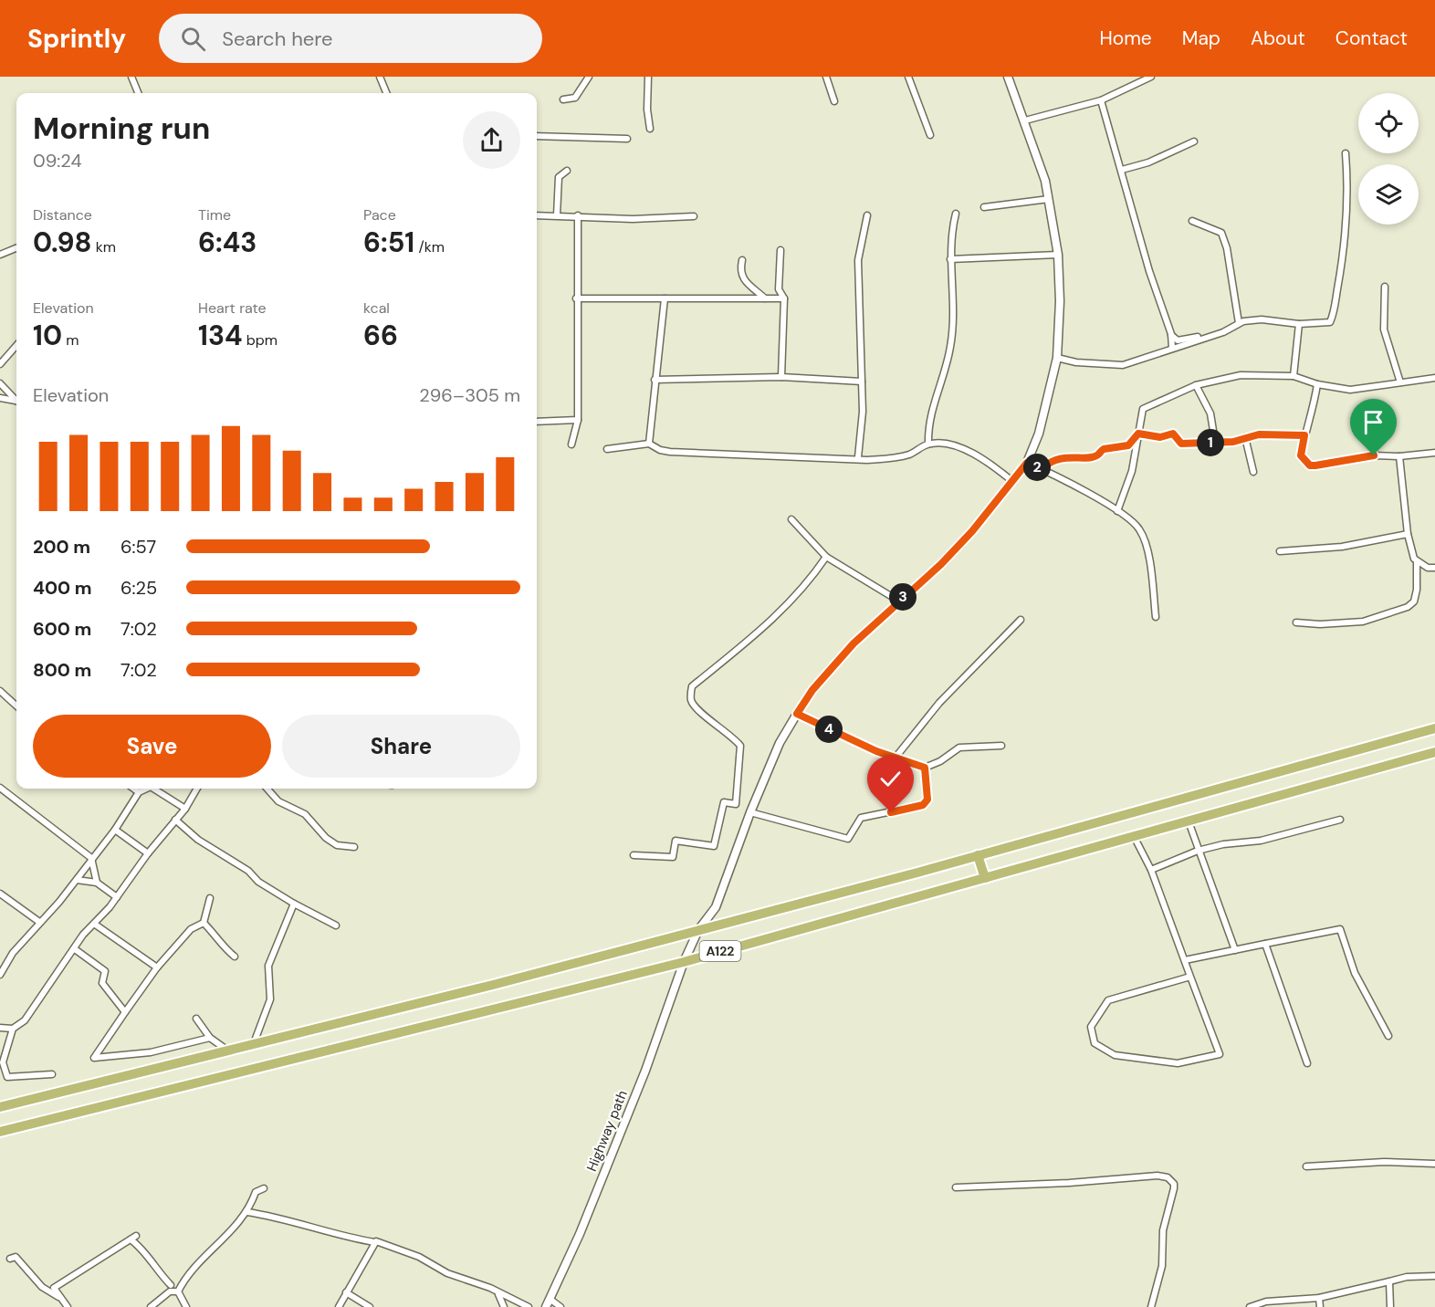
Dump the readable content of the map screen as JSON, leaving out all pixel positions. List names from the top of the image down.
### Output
{
  "streets": {
    "highway": ["A122"],
    "street": ["Highway path"]
  },
  "crossings": [
    ["A122", "Highway path"]
  ],
  "page": {
    "header": "Sprintly",
    "search": "Search here",
    "nav": [
      "Home",
      "Map",
      "About",
      "Contact"
    ],
    "heading": ["Morning run", "09:24"],
    "stats": [
      ["Distance", "0.98 km"],
      ["Time", "6:43"],
      ["Pace", "6:51 /km"],
      ["Elevation", "10 m"],
      ["Heart rate", "134 bpm"],
      ["kcal", "66"]
    ],
    "chart": ["Elevation", "296–305 m"],
    "pins": [
      "1",
      "2",
      "3",
      "4"
    ],
    "list": [
      {
        "name": "200 m",
        "note": "6:57"
      },
      {
        "name": "400 m",
        "note": "6:25"
      },
      {
        "name": "600 m",
        "note": "7:02"
      },
      {
        "name": "800 m",
        "note": "7:02"
      }
    ],
    "buttons": ["Save", "Share"]
  }
}
